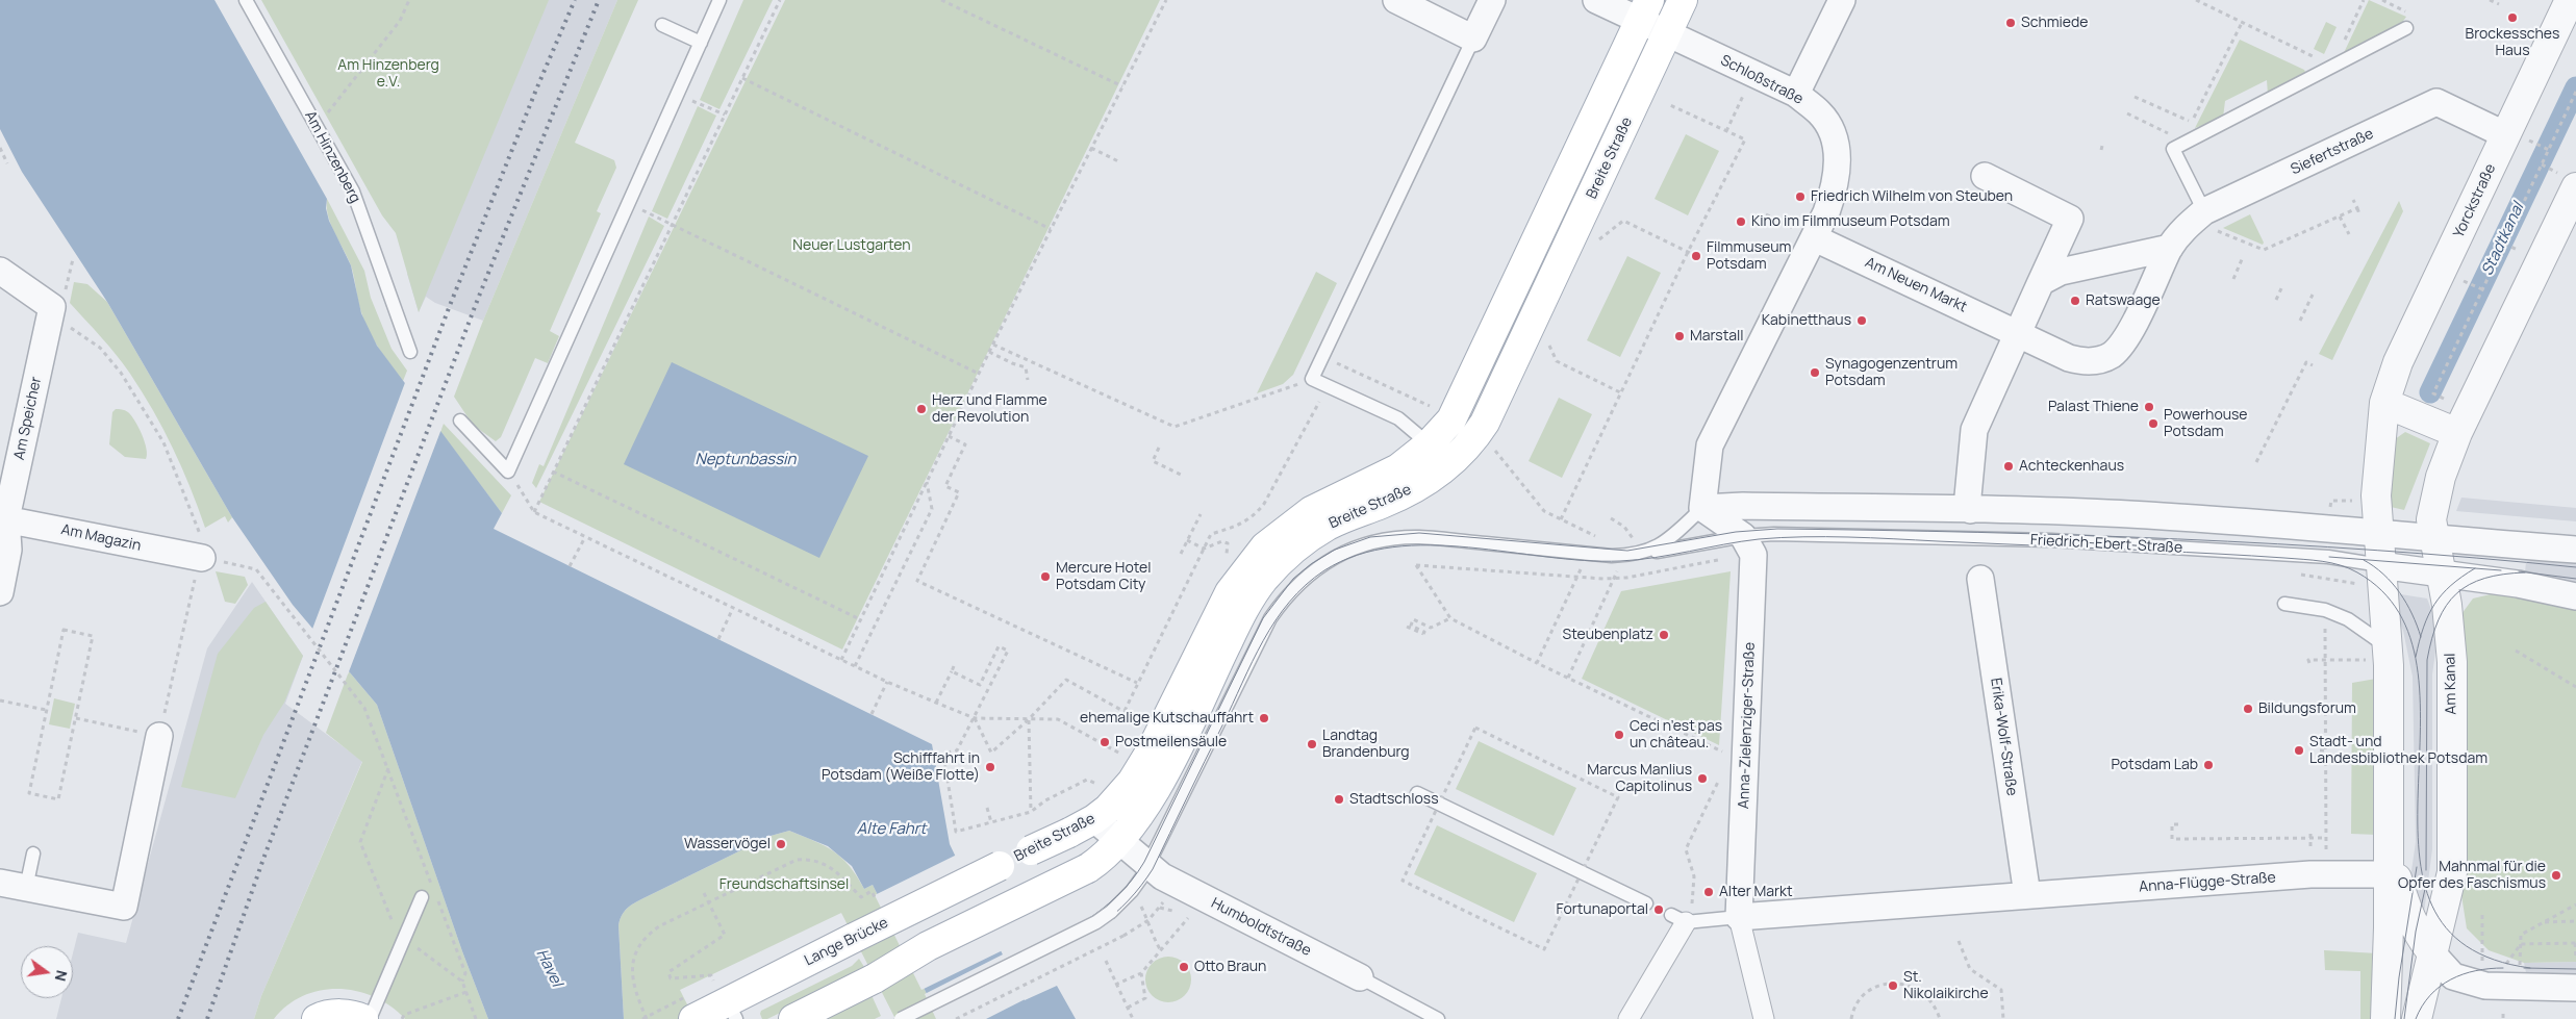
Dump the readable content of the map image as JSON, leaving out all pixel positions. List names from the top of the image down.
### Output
{
  "streets": {
    "main road": ["Breite Straße", "Lange Brücke"],
    "street": [
      "Schloßstraße",
      "Siefertstraße",
      "Yorckstraße",
      "Am Neuen Markt",
      "Am Speicher",
      "Am Magazin",
      "Friedrich-Ebert-Straße",
      "Am Kanal",
      "Anna-Zielenziger-Straße",
      "Erika-Wolf-Straße",
      "Anna-Flügge-Straße",
      "Humboldtstraße"
    ],
    "lane": ["Am Hinzenberg"]
  },
  "crossings": [
    ["Schloßstraße", "Breite Straße"],
    ["Schloßstraße", "Am Neuen Markt"],
    ["Schloßstraße", "Friedrich-Ebert-Straße"],
    ["Siefertstraße", "Yorckstraße"],
    ["Siefertstraße", "Am Neuen Markt"],
    ["Breite Straße", "Humboldtstraße"],
    ["Breite Straße", "Lange Brücke"],
    ["Yorckstraße", "Friedrich-Ebert-Straße"],
    ["Am Speicher", "Am Magazin"],
    ["Friedrich-Ebert-Straße", "Am Kanal"],
    ["Friedrich-Ebert-Straße", "Anna-Zielenziger-Straße"],
    ["Erika-Wolf-Straße", "Anna-Flügge-Straße"]
  ],
  "water": [
    "Stadtkanal",
    "Neptunbassin",
    "Alte Fahrt",
    "Havel"
  ],
  "parks": ["Am Hinzenberg e.V.", "Neuer Lustgarten", "Freundschaftsinsel"],
  "places": [
    "Brockessches Haus",
    "Schmiede",
    "Friedrich Wilhelm von Steuben",
    "Kino im Filmmuseum Potsdam",
    "Filmmuseum Potsdam",
    "Ratswaage",
    "Kabinetthaus",
    "Marstall",
    "Synagogenzentrum Potsdam",
    "Palast Thiene",
    "Herz und Flamme der Revolution",
    "Powerhouse Potsdam",
    "Achteckenhaus",
    "Mercure Hotel Potsdam City",
    "Steubenplatz",
    "Bildungsforum",
    "ehemalige Kutschauffahrt",
    "Ceci n’est pas un château.",
    "Postmeilensäule",
    "Landtag Brandenburg",
    "Stadt- und Landesbibliothek Potsdam",
    "Potsdam Lab",
    "Schifffahrt in Potsdam (Weiße Flotte)",
    "Marcus Manlius Capitolinus",
    "Stadtschloss",
    "Wasservögel",
    "Mahnmal für die Opfer des Faschismus",
    "Alter Markt",
    "Fortunaportal",
    "Otto Braun",
    "St. Nikolaikirche"
  ],
  "north": "right"
}
